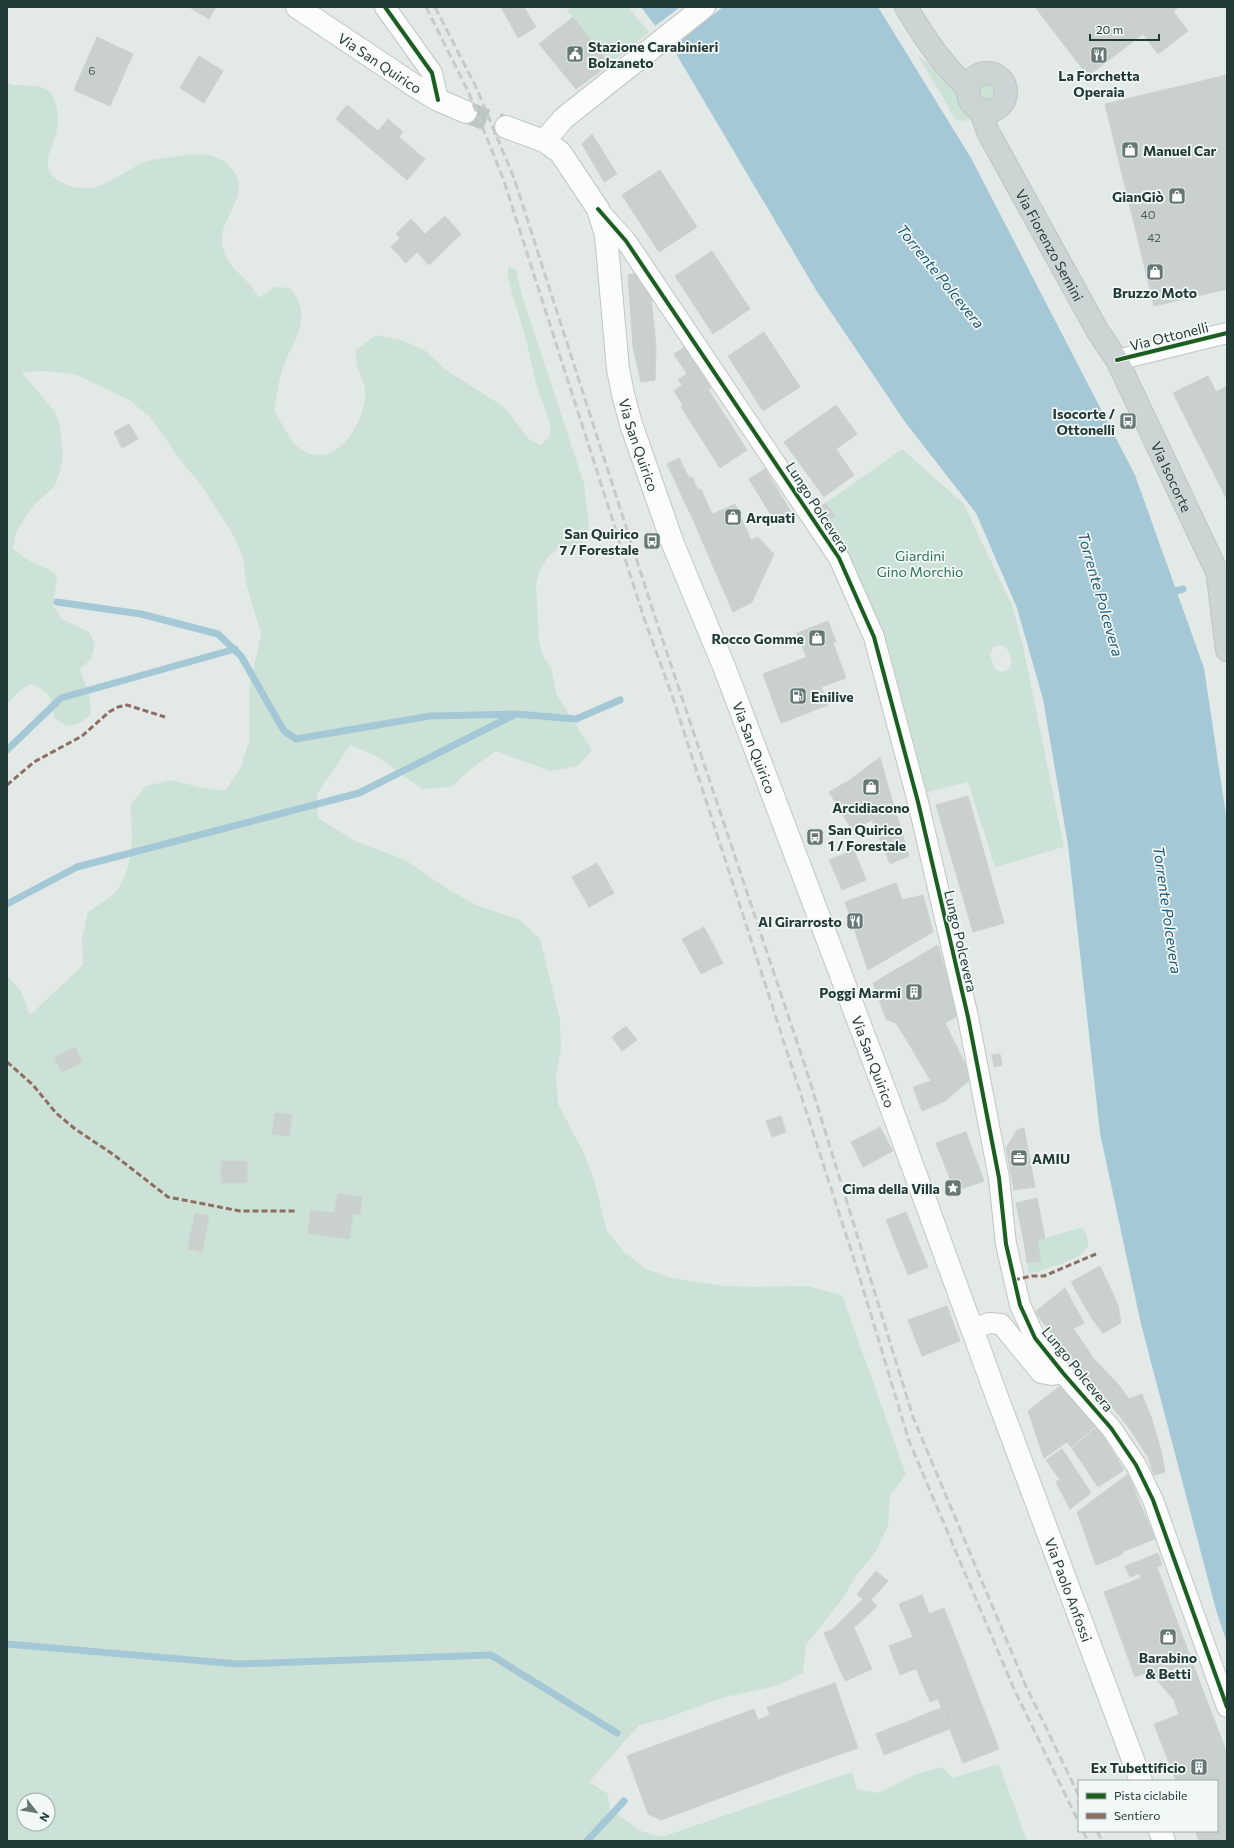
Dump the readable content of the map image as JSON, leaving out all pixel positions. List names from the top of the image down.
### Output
{
  "streets": {
    "main road": [
      "Via San Quirico",
      "Via Fiorenzo Semini",
      "Via Isocorte",
      "Via Paolo Anfossi"
    ],
    "street": ["Via Ottonelli", "Lungo Polcevera"]
  },
  "crossings": [
    ["Via San Quirico", "Lungo Polcevera"],
    ["Via San Quirico", "Via Paolo Anfossi"],
    ["Via Fiorenzo Semini", "Via Ottonelli"],
    ["Via Fiorenzo Semini", "Via Isocorte"],
    ["Via Ottonelli", "Via Isocorte"]
  ],
  "water": ["Torrente Polcevera"],
  "parks": ["Giardini Gino Morchio"],
  "places": {
    "public building": ["Stazione Carabinieri Bolzaneto"],
    "restaurant": ["La Forchetta Operaia", "Al Girarrosto"],
    "shop": [
      "Manuel Car",
      "GianGiò",
      "Bruzzo Moto",
      "Arquati",
      "Rocco Gomme",
      "Arcidiacono",
      "Barabino & Betti"
    ],
    "bus stop": ["Isocorte / Ottonelli", "San Quirico 7 / Forestale", "San Quirico 1 / Forestale"],
    "fuel station": ["Enilive"],
    "building": ["Poggi Marmi", "Ex Tubettificio"],
    "office": ["AMIU"],
    "place": ["Cima della Villa"]
  },
  "house_numbers": ["6", "40", "42"],
  "legend": ["Pista ciclabile", "Sentiero"],
  "scale_bar": "20 m",
  "north": "bottom right"
}
